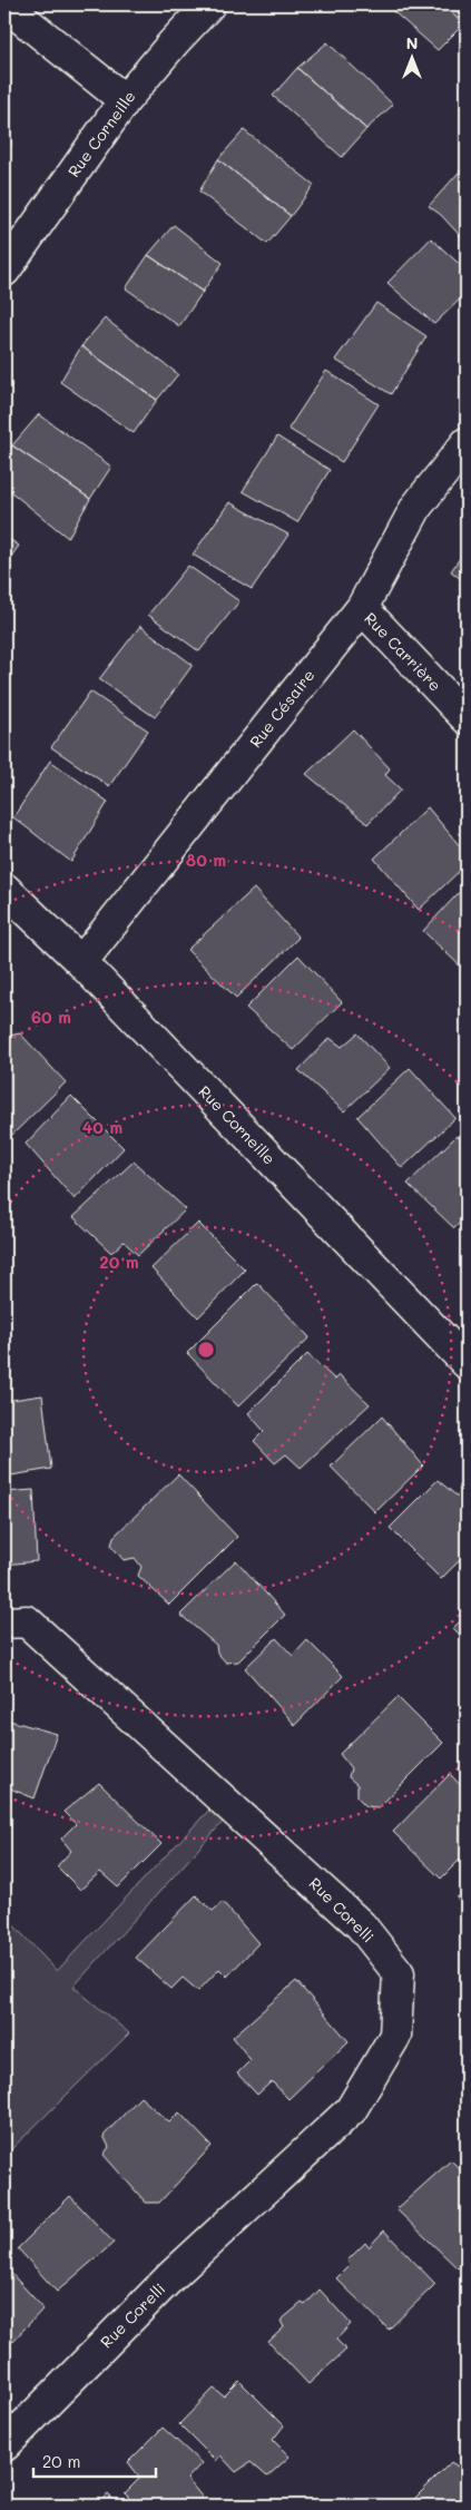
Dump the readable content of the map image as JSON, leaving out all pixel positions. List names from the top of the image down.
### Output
{
  "streets": {
    "street": [
      "Rue Corneille",
      "Rue Carrière",
      "Rue Césaire",
      "Rue Corelli"
    ]
  },
  "crossings": [
    ["Rue Corneille", "Rue Césaire"],
    ["Rue Carrière", "Rue Césaire"]
  ],
  "scale_bar": "20 m",
  "north": "top",
  "rings": [
    "80 m",
    "60 m",
    "40 m",
    "20 m"
  ]
}
